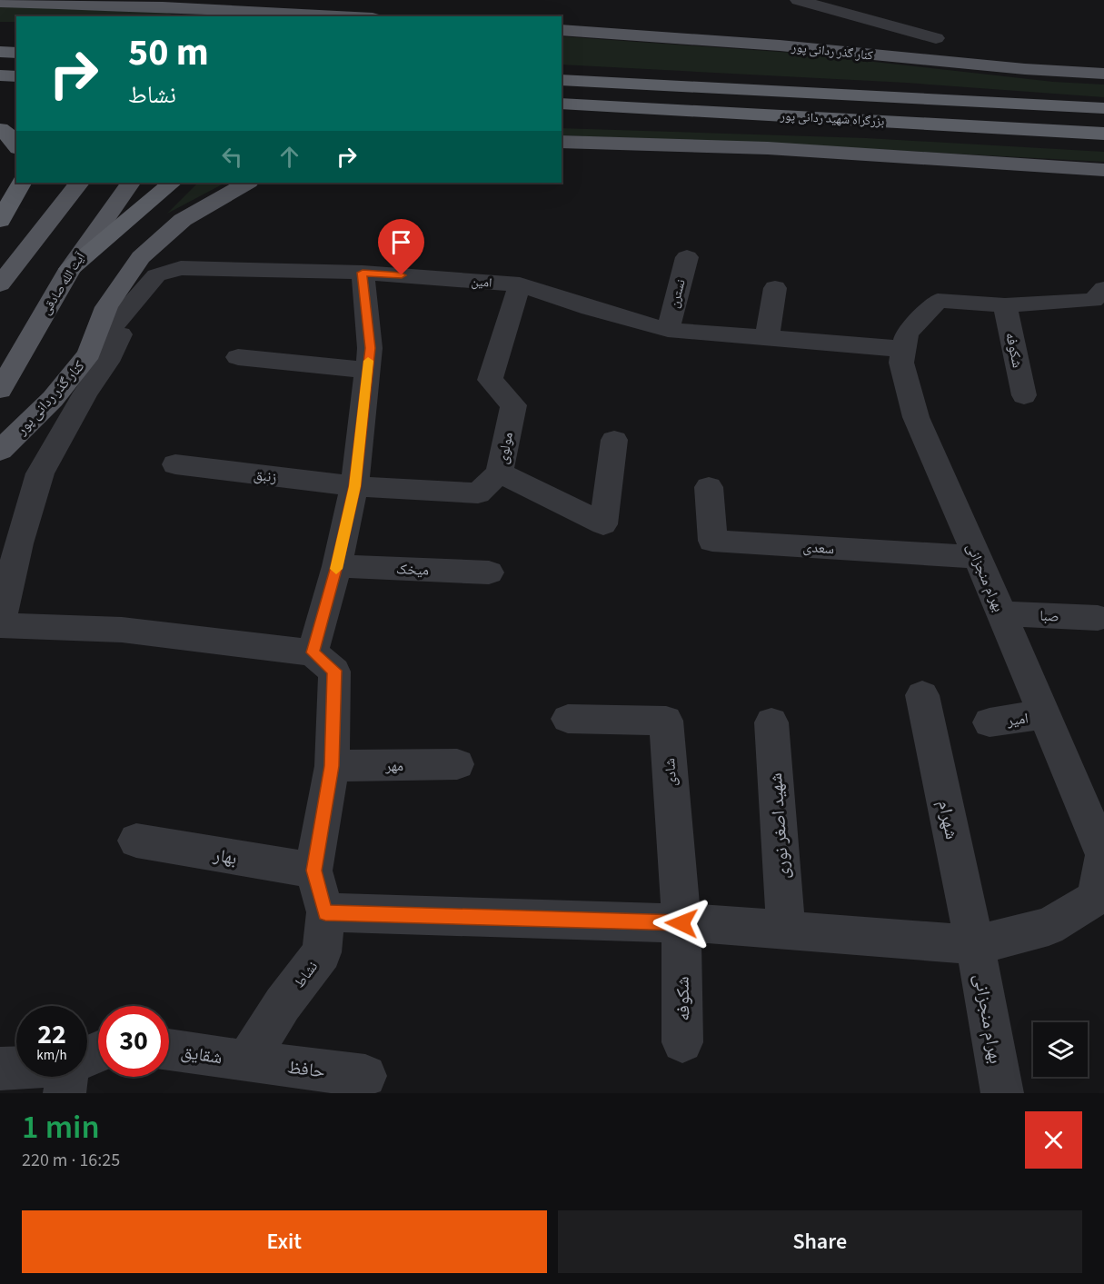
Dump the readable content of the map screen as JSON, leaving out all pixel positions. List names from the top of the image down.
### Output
{
  "streets": {
    "highway": ["بزرگراه شهید ردانی پور"],
    "main road": ["کنار گذر ردانی پور", "آیت الله صادقی"],
    "street": [
      "امین",
      "نسترن",
      "شکوفه",
      "مولوی",
      "زنبق",
      "سعدی",
      "میخک",
      "بهرام منجزانی",
      "صبا",
      "امیر",
      "مهر",
      "شادی",
      "شهرام",
      "شهید اصغر نوری",
      "بهار",
      "نشاط",
      "شقایق",
      "حافظ"
    ]
  },
  "crossings": [
    ["امین", "نسترن"],
    ["امین", "مولوی"],
    ["امین", "بهرام منجزانی"],
    ["شکوفه", "بهرام منجزانی"],
    ["شکوفه", "شادی"],
    ["مولوی", "زنبق"],
    ["سعدی", "بهرام منجزانی"],
    ["بهرام منجزانی", "صبا"],
    ["بهرام منجزانی", "امیر"],
    ["بهرام منجزانی", "شادی"],
    ["بهرام منجزانی", "شهرام"],
    ["بهرام منجزانی", "شهید اصغر نوری"],
    ["بهرام منجزانی", "نشاط"],
    ["مهر", "نشاط"],
    ["بهار", "نشاط"],
    ["نشاط", "شقایق"],
    ["نشاط", "حافظ"],
    ["شقایق", "حافظ"]
  ],
  "page": {
    "turn": ["50 m", "نشاط"],
    "speed": "22 km/h",
    "limit": "30",
    "heading": ["1 min", "220 m · 16:25"],
    "buttons": ["Exit", "Share"]
  }
}
